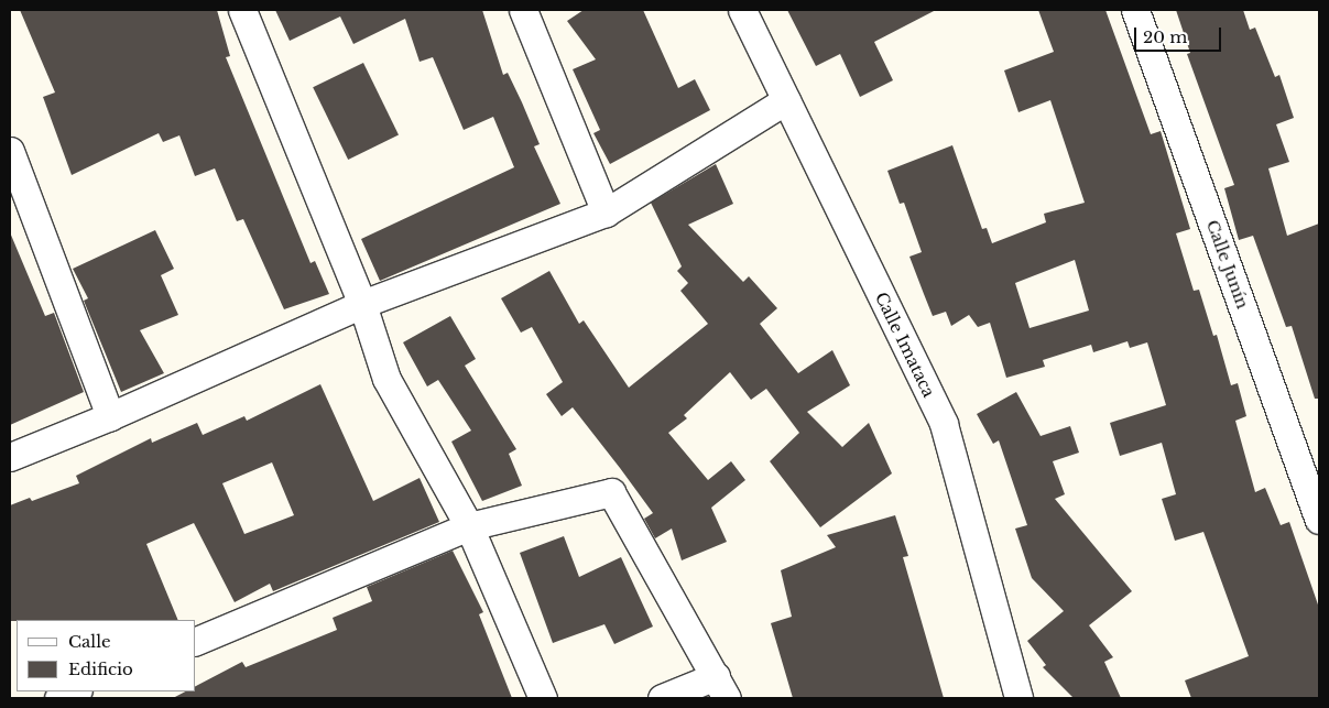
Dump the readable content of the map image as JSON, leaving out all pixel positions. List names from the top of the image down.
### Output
{
  "streets": {
    "street": ["Calle Junín", "Calle Imataca"]
  },
  "legend": ["Calle", "Edificio"],
  "scale_bar": "20 m"
}
